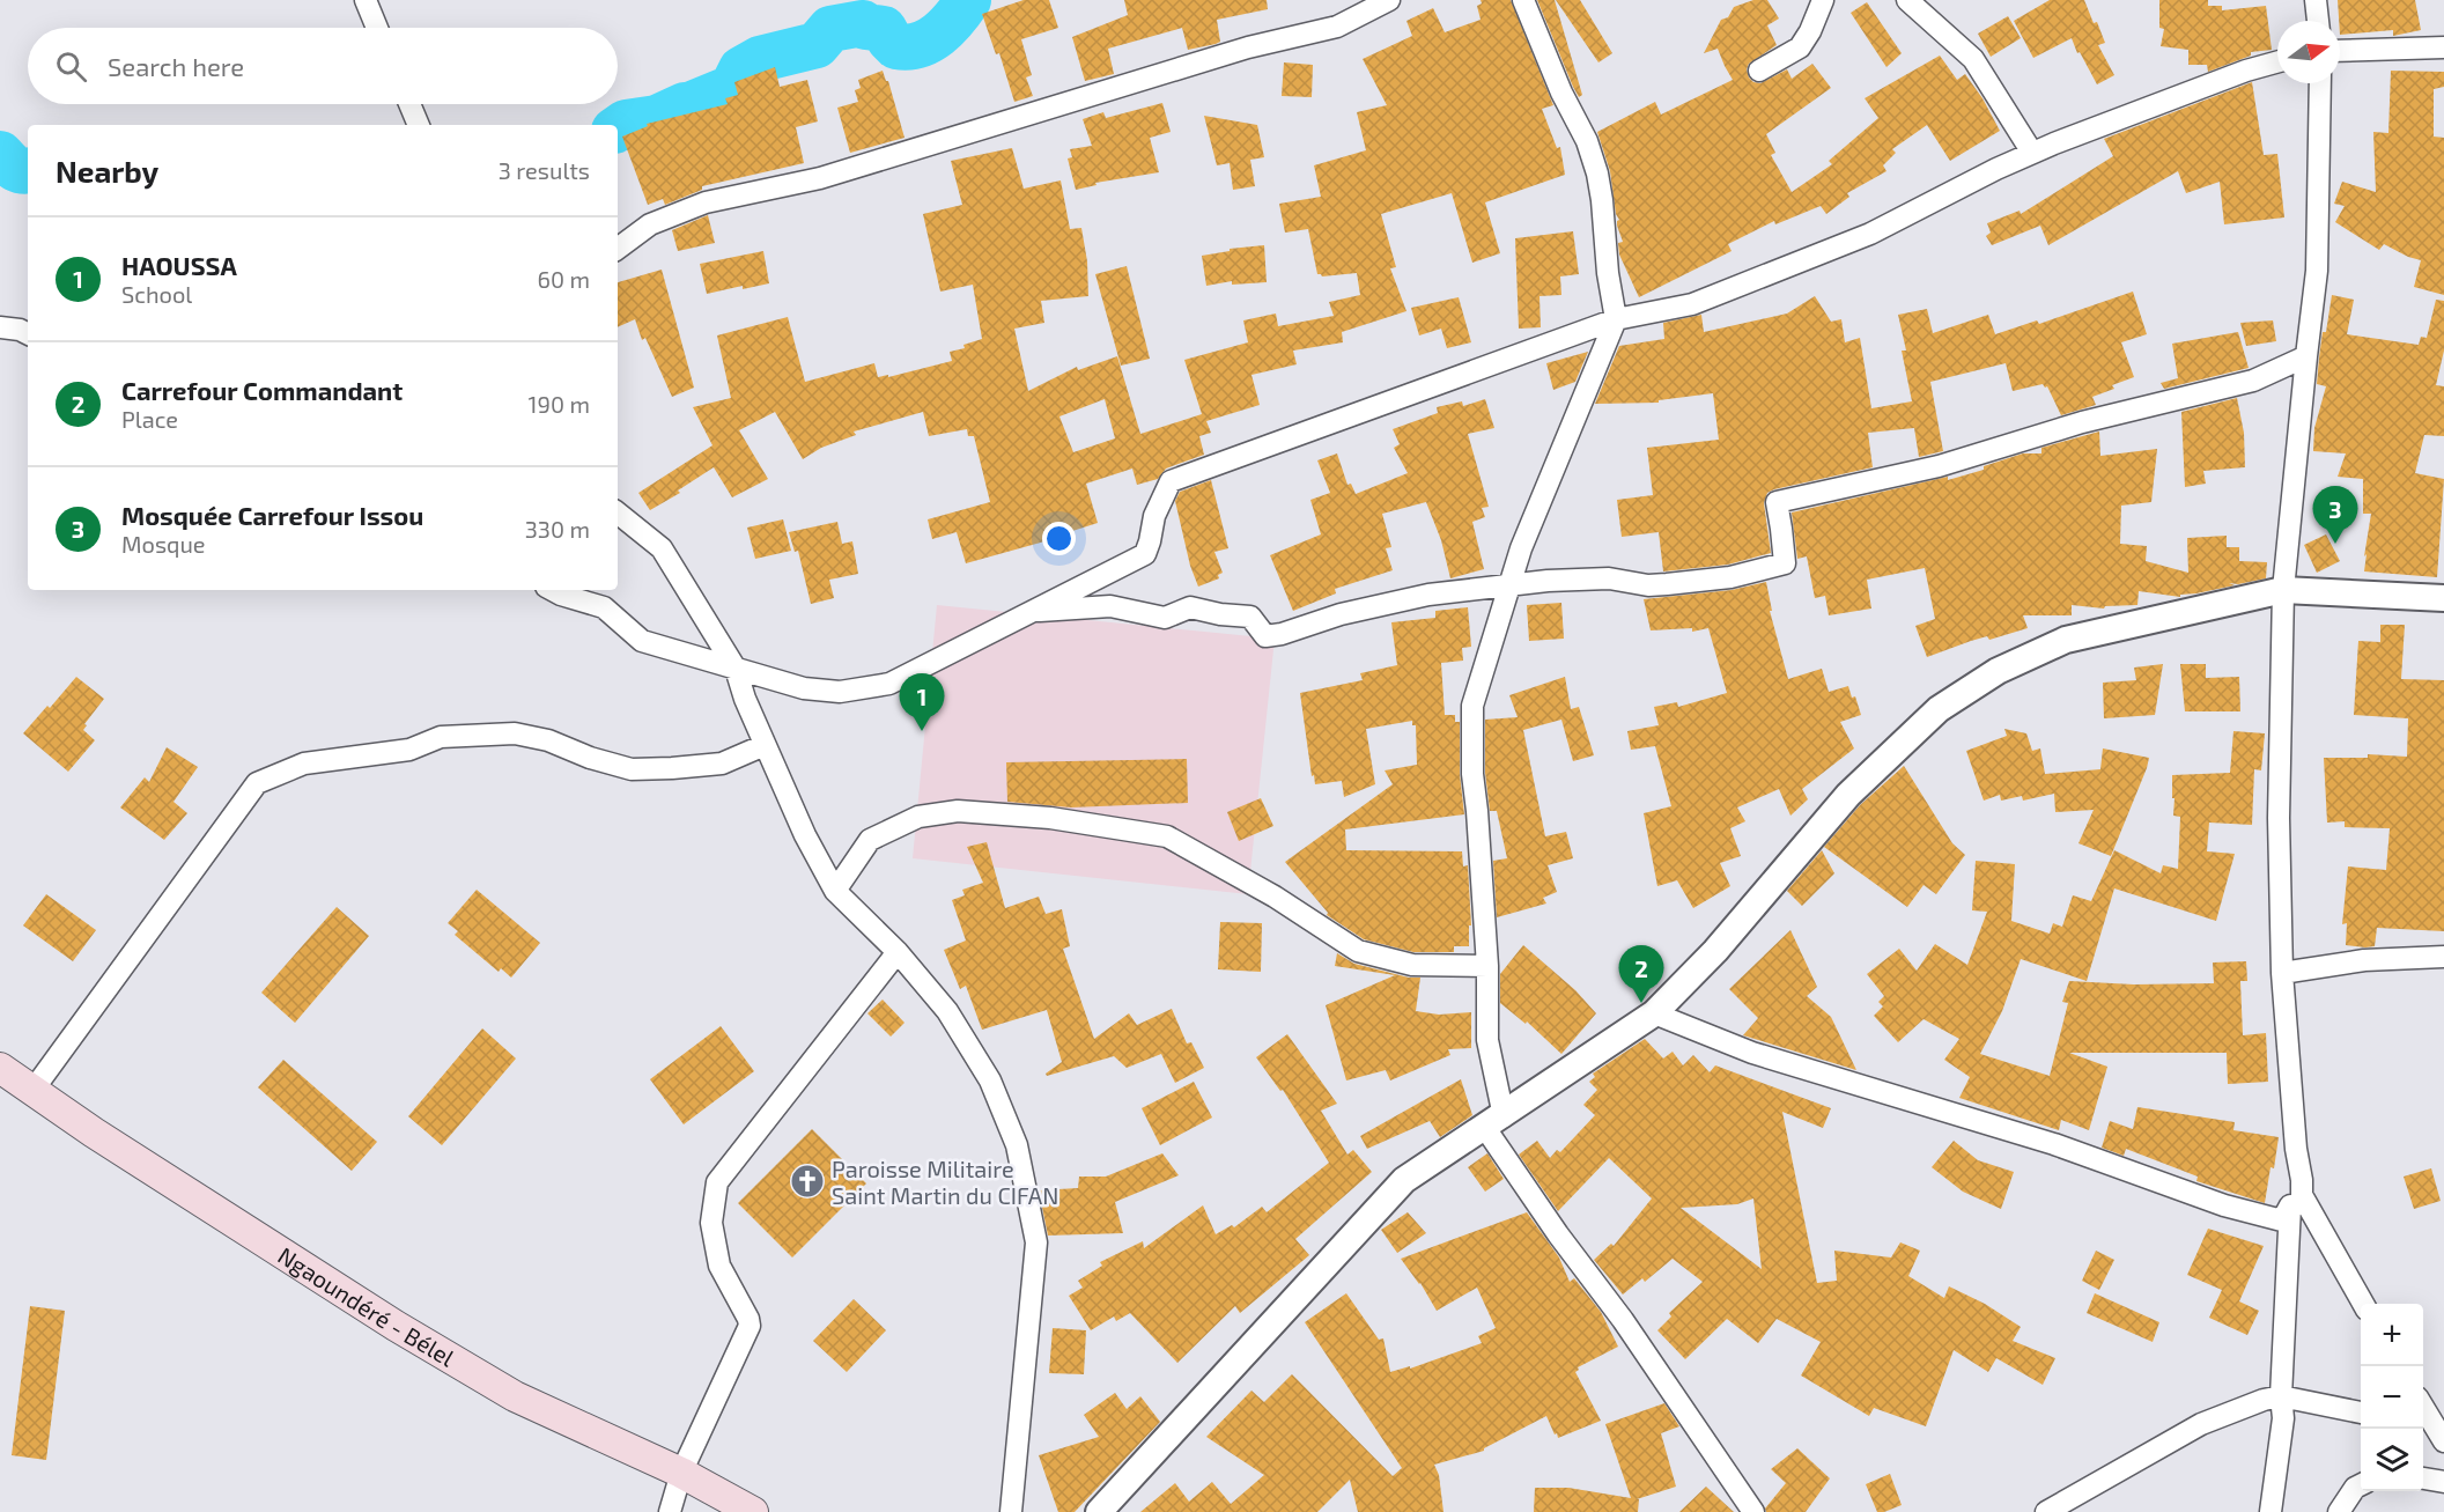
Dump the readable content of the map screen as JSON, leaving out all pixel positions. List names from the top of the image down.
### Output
{
  "streets": {
    "main road": ["Ngaoundéré - Bélel"]
  },
  "places": {
    "church": ["Paroisse Militaire Saint Martin du CIFAN"]
  },
  "north": "right",
  "page": {
    "search": "Search here",
    "heading": ["Nearby", "3 results"],
    "list": [
      {
        "mark": "1",
        "name": "HAOUSSA",
        "note": "School",
        "value": "60 m"
      },
      {
        "mark": "2",
        "name": "Carrefour Commandant",
        "note": "Place",
        "value": "190 m"
      },
      {
        "mark": "3",
        "name": "Mosquée Carrefour Issou",
        "note": "Mosque",
        "value": "330 m"
      }
    ],
    "pins": ["3", "1", "2"],
    "map_buttons": ["+", "−"]
  }
}
